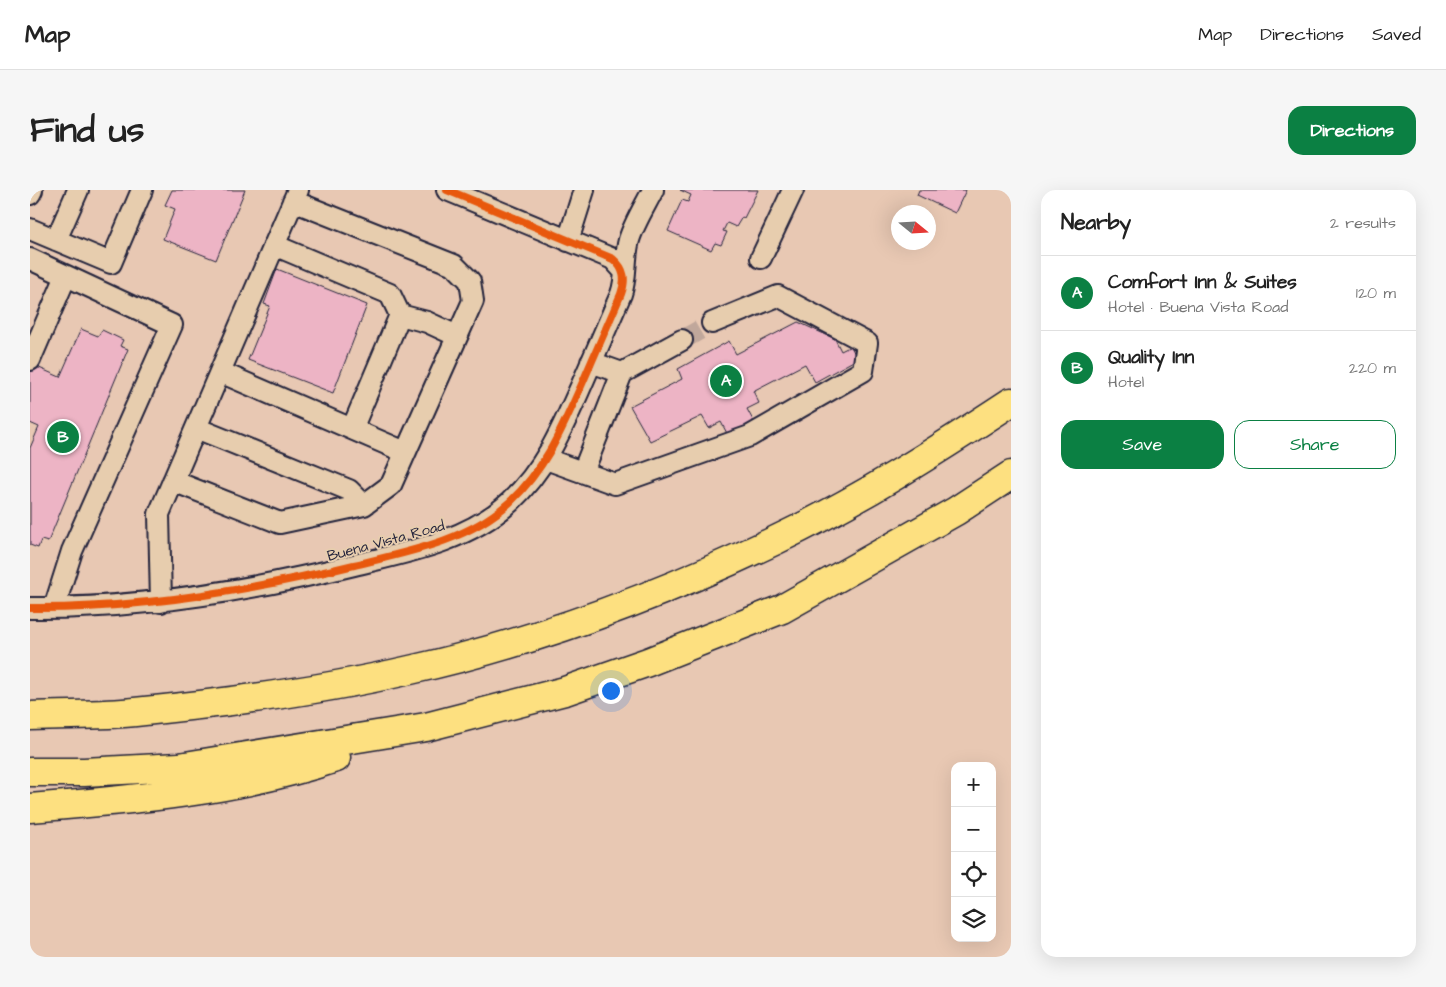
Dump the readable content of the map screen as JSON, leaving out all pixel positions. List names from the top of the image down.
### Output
{
  "streets": {
    "street": ["Buena Vista Road"]
  },
  "north": "right",
  "page": {
    "header": "Map",
    "nav": ["Map", "Directions", "Saved"],
    "title": "Find us",
    "buttons": [
      "Directions",
      ["Save", "Share"]
    ],
    "heading": ["Nearby", "2 results"],
    "list": [
      {
        "mark": "A",
        "name": "Comfort Inn & Suites",
        "note": "Hotel · Buena Vista Road",
        "value": "120 m"
      },
      {
        "mark": "B",
        "name": "Quality Inn",
        "note": "Hotel",
        "value": "220 m"
      }
    ],
    "pins": ["A", "B"],
    "map_buttons": ["+", "−"]
  }
}
